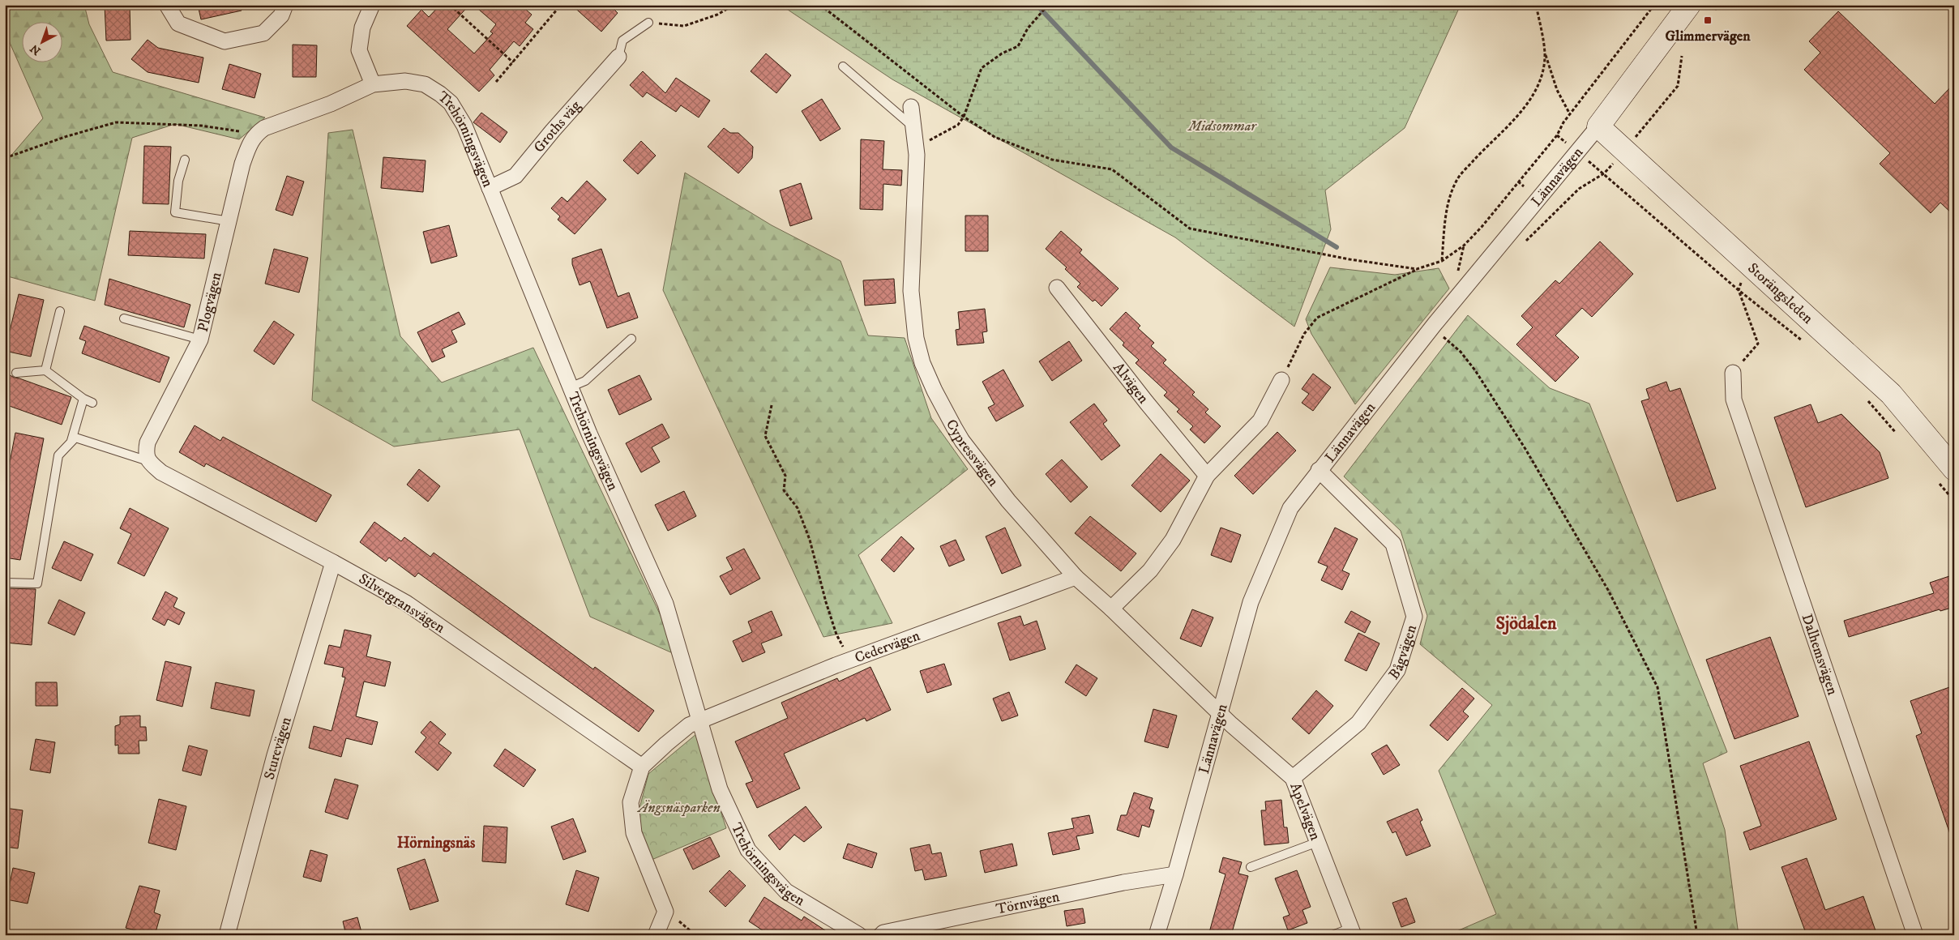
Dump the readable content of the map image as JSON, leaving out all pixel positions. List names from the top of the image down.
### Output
{
  "streets": {
    "main road": ["Lännavägen", "Storängsleden"],
    "street": [
      "Groths väg",
      "Trehörningsvägen",
      "Plogvägen",
      "Alvägen",
      "Cypressvägen",
      "Silvergransvägen",
      "Cedervägen",
      "Bågvägen",
      "Dalhemsvägen",
      "Sturevägen",
      "Apelvägen",
      "Törnvägen"
    ]
  },
  "crossings": [
    ["Groths väg", "Trehörningsvägen"],
    ["Trehörningsvägen", "Plogvägen"],
    ["Trehörningsvägen", "Cedervägen"],
    ["Lännavägen", "Storängsleden"],
    ["Lännavägen", "Cypressvägen"],
    ["Lännavägen", "Bågvägen"],
    ["Lännavägen", "Apelvägen"],
    ["Lännavägen", "Törnvägen"],
    ["Plogvägen", "Silvergransvägen"],
    ["Cypressvägen", "Cedervägen"],
    ["Cypressvägen", "Apelvägen"],
    ["Silvergransvägen", "Sturevägen"],
    ["Bågvägen", "Apelvägen"]
  ],
  "districts": ["Sjödalen", "Hörningsnäs"],
  "parks": ["Midsommar", "Ängsnäsparken"],
  "places": {
    "transit": ["Glimmervägen"]
  },
  "north": "bottom left"
}
